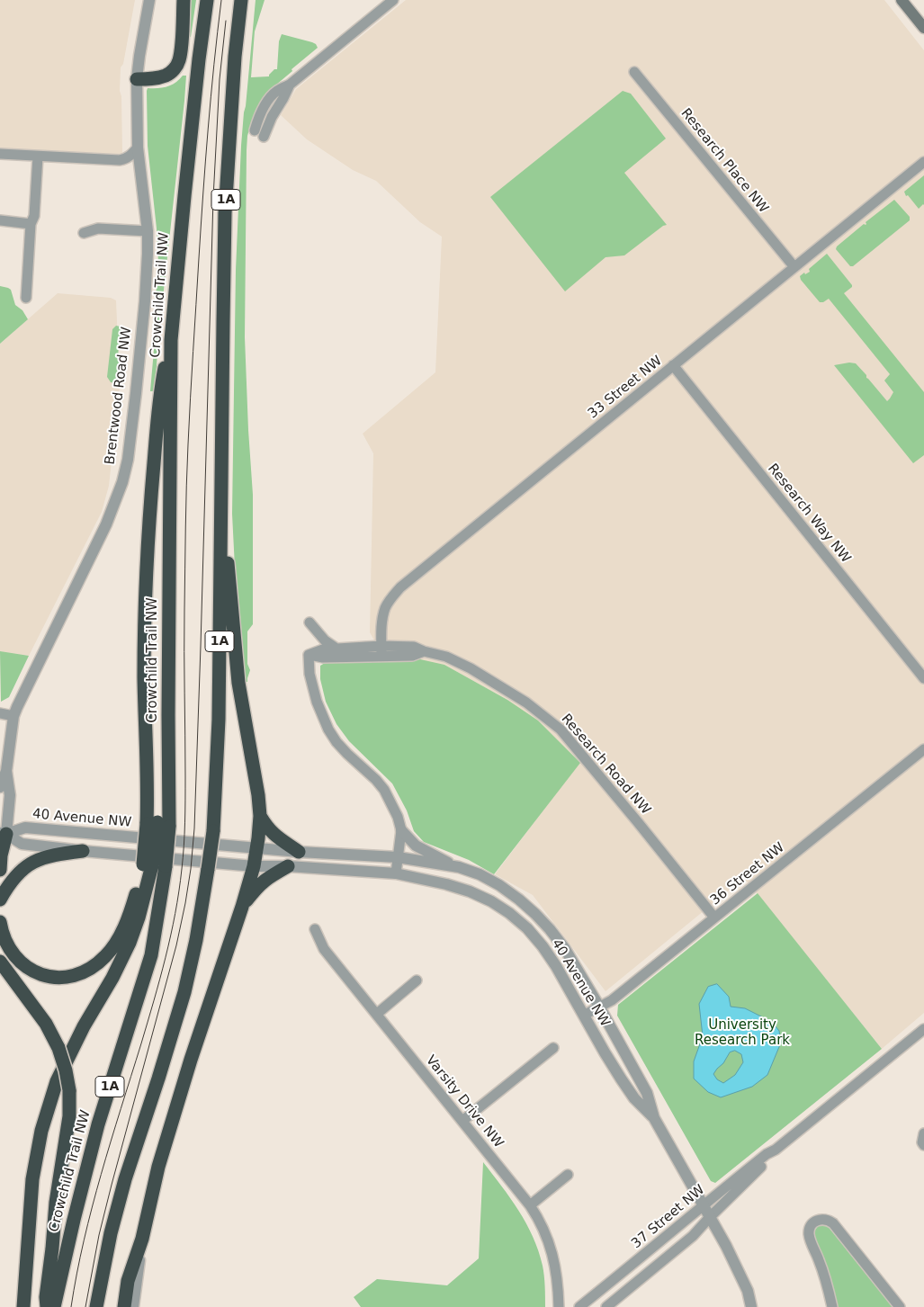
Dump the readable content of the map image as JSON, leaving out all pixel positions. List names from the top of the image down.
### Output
{
  "streets": {
    "highway": ["1A", "Crowchild Trail NW"],
    "street": [
      "Research Place NW",
      "33 Street NW",
      "Brentwood Road NW",
      "Research Way NW",
      "Research Road NW",
      "40 Avenue NW",
      "36 Street NW",
      "Varsity Drive NW",
      "37 Street NW"
    ]
  },
  "crossings": [
    ["Research Place NW", "33 Street NW"],
    ["33 Street NW", "Research Way NW"],
    ["33 Street NW", "Research Road NW"],
    ["Brentwood Road NW", "40 Avenue NW"],
    ["Research Road NW", "36 Street NW"],
    ["40 Avenue NW", "36 Street NW"],
    ["40 Avenue NW", "37 Street NW"]
  ],
  "parks": ["University Research Park"]
}
